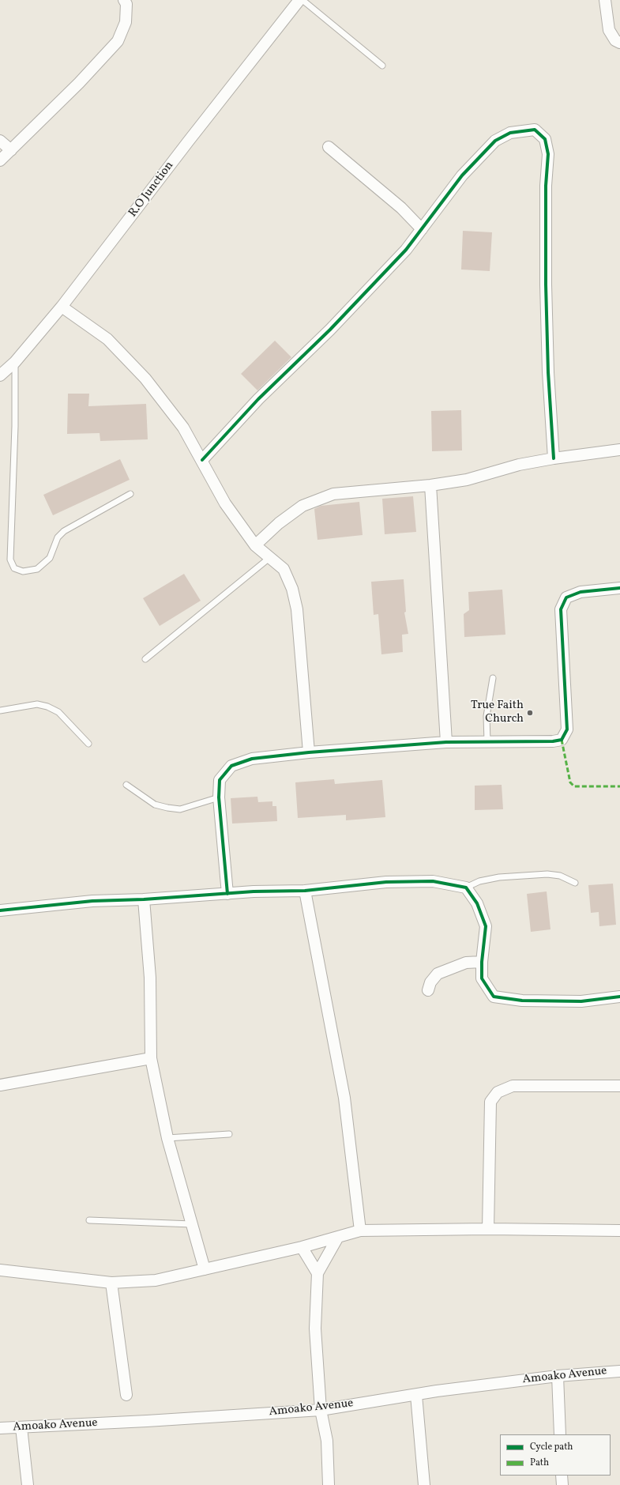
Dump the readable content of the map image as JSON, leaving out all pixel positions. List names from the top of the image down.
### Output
{
  "streets": {
    "street": ["R.O Junction", "Amoako Avenue"]
  },
  "places": ["True Faith Church"],
  "legend": ["Cycle path", "Path"]
}
